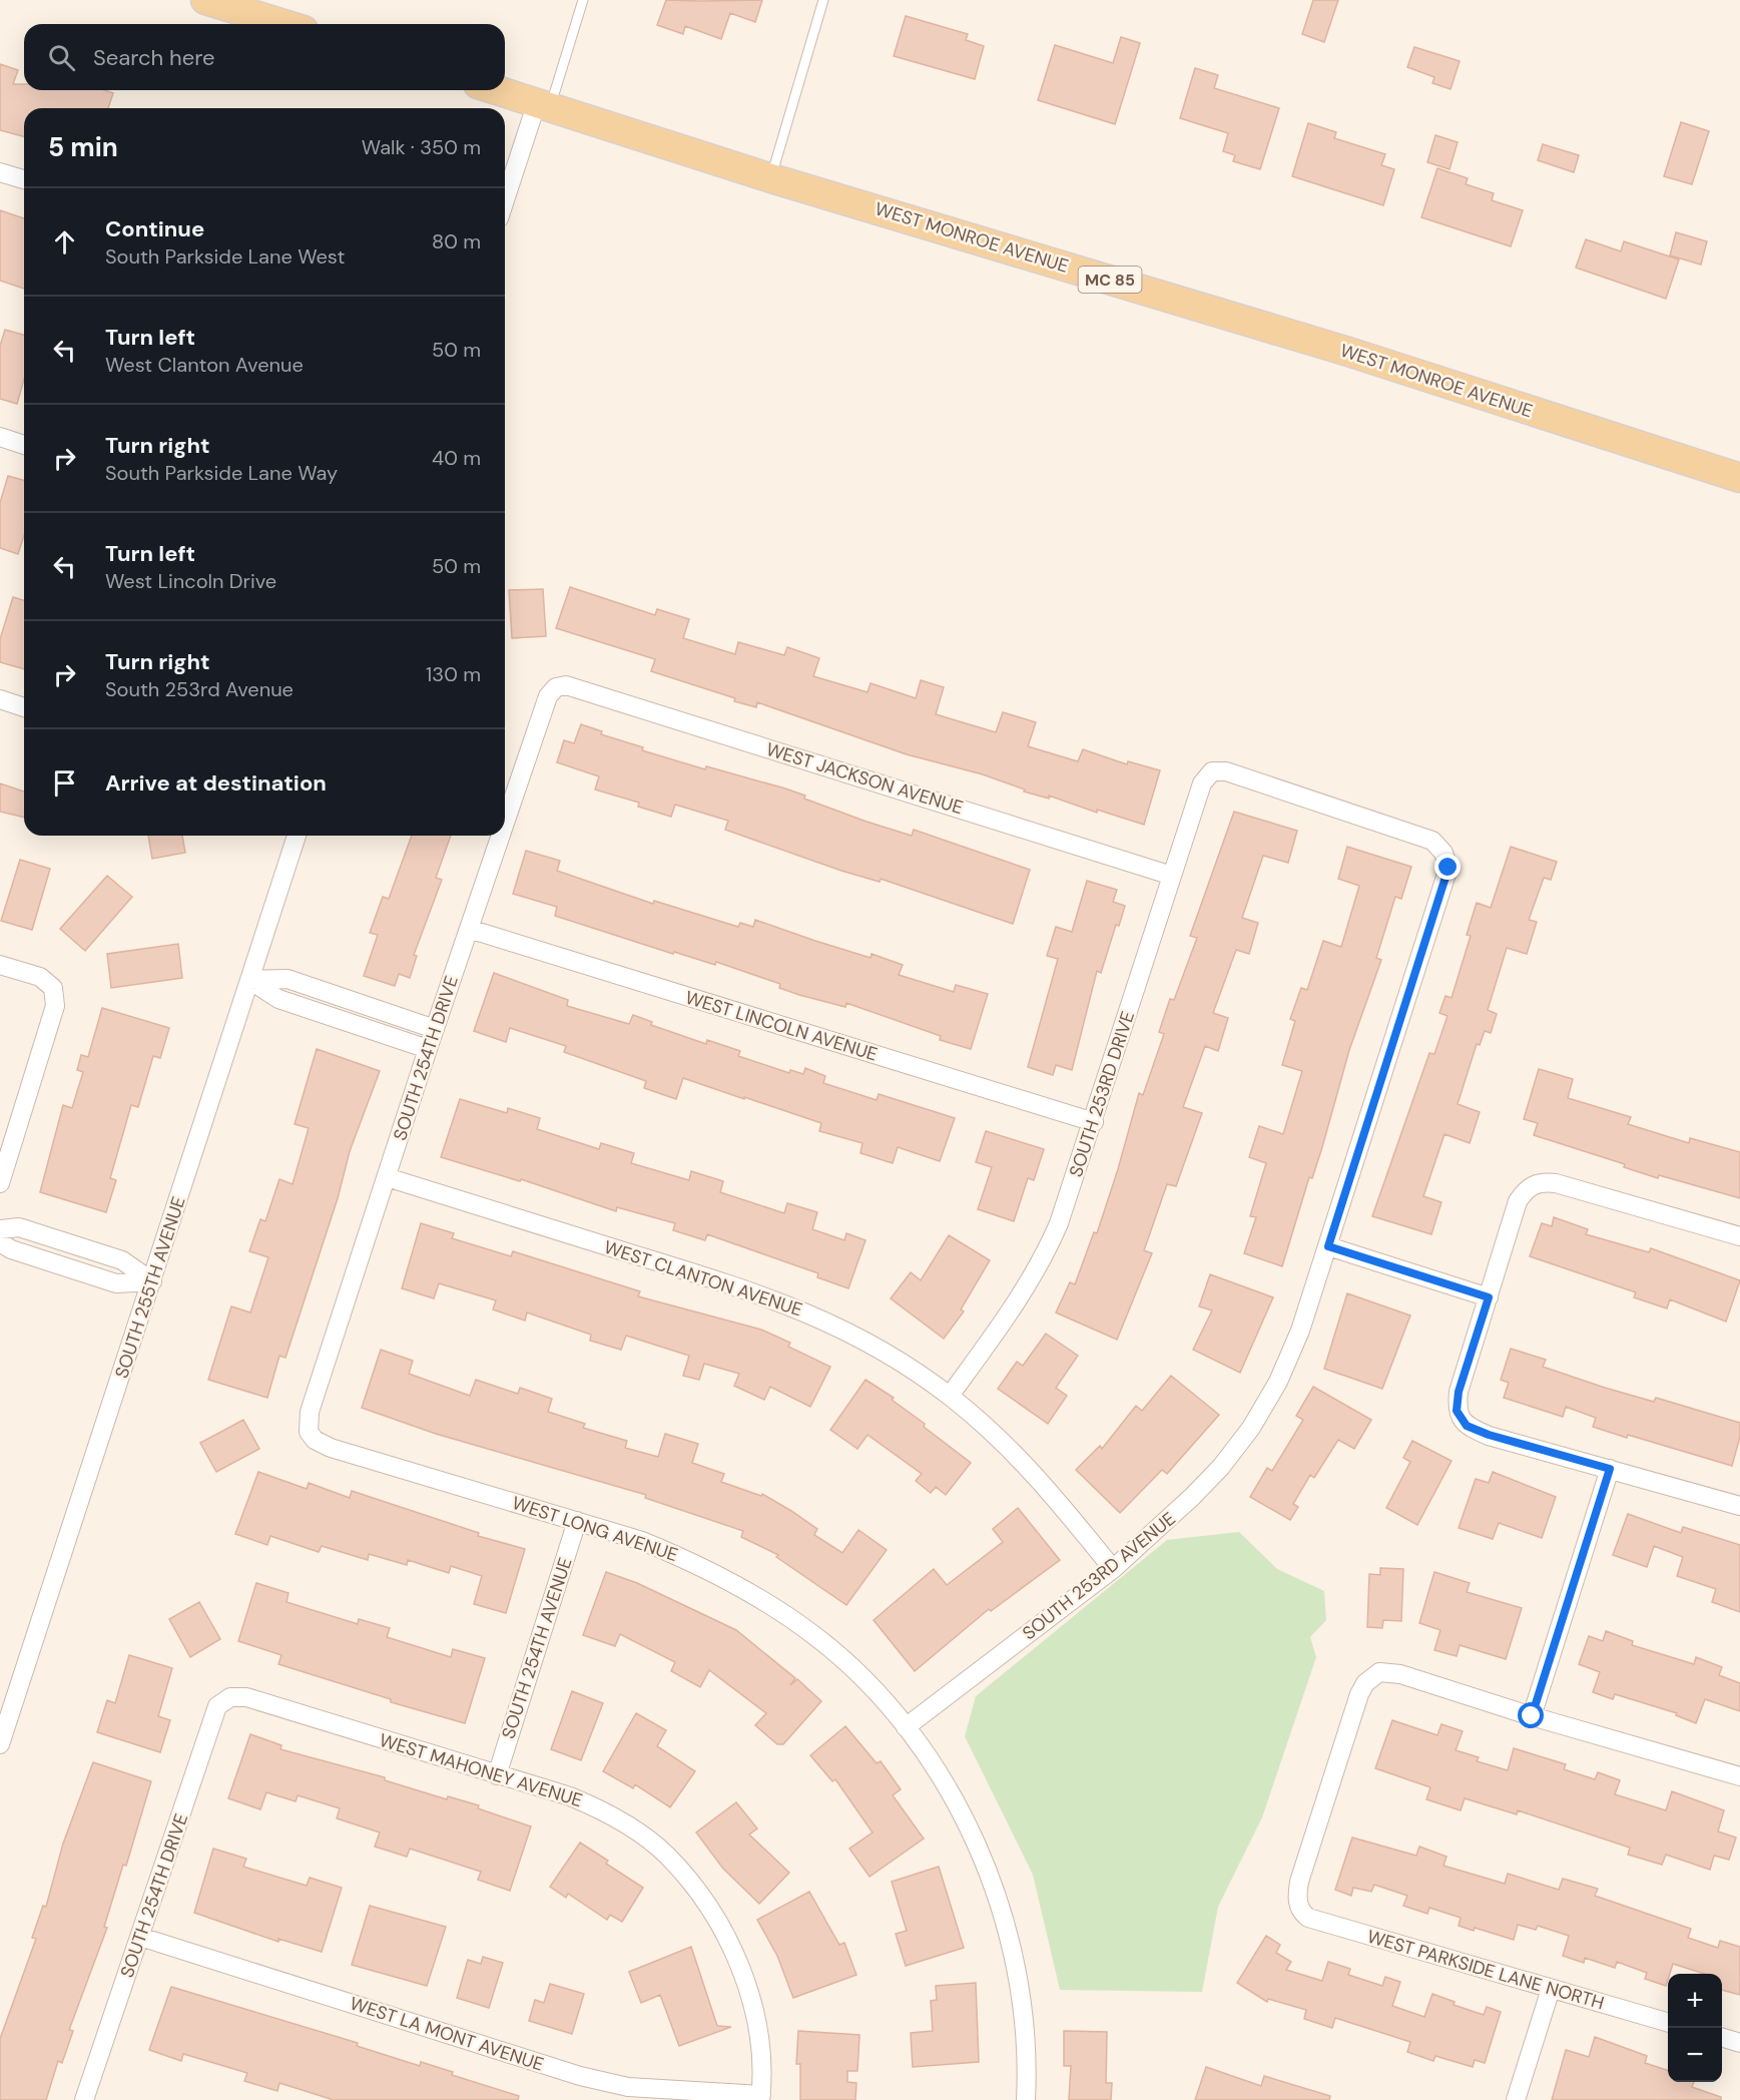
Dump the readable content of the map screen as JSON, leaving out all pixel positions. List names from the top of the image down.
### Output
{
  "streets": {
    "main road": ["WEST MONROE AVENUE", "MC 85"],
    "street": [
      "WEST JACKSON AVENUE",
      "WEST LINCOLN AVENUE",
      "SOUTH 254TH DRIVE",
      "SOUTH 253RD DRIVE",
      "WEST CLANTON AVENUE",
      "SOUTH 255TH AVENUE",
      "WEST LONG AVENUE",
      "SOUTH 253RD AVENUE",
      "SOUTH 254TH AVENUE",
      "WEST MAHONEY AVENUE",
      "WEST PARKSIDE LANE NORTH",
      "WEST LA MONT AVENUE"
    ]
  },
  "crossings": [
    ["WEST JACKSON AVENUE", "SOUTH 254TH DRIVE"],
    ["WEST JACKSON AVENUE", "SOUTH 253RD DRIVE"],
    ["WEST LINCOLN AVENUE", "SOUTH 254TH DRIVE"],
    ["WEST LINCOLN AVENUE", "SOUTH 253RD DRIVE"],
    ["SOUTH 254TH DRIVE", "WEST CLANTON AVENUE"],
    ["SOUTH 254TH DRIVE", "WEST LONG AVENUE"],
    ["SOUTH 254TH DRIVE", "WEST MAHONEY AVENUE"],
    ["SOUTH 254TH DRIVE", "WEST LA MONT AVENUE"],
    ["SOUTH 253RD DRIVE", "WEST CLANTON AVENUE"],
    ["SOUTH 253RD DRIVE", "SOUTH 253RD AVENUE"],
    ["WEST CLANTON AVENUE", "SOUTH 253RD AVENUE"],
    ["WEST LONG AVENUE", "SOUTH 253RD AVENUE"],
    ["WEST LONG AVENUE", "SOUTH 254TH AVENUE"],
    ["SOUTH 254TH AVENUE", "WEST MAHONEY AVENUE"],
    ["WEST MAHONEY AVENUE", "WEST LA MONT AVENUE"]
  ],
  "page": {
    "search": "Search here",
    "heading": ["5 min", "Walk · 350 m"],
    "list": [
      ["Continue", "South Parkside Lane West", "80 m"],
      ["Turn left", "West Clanton Avenue", "50 m"],
      ["Turn right", "South Parkside Lane Way", "40 m"],
      ["Turn left", "West Lincoln Drive", "50 m"],
      ["Turn right", "South 253rd Avenue", "130 m"],
      "Arrive at destination"
    ],
    "map_buttons": ["+", "−"]
  }
}
